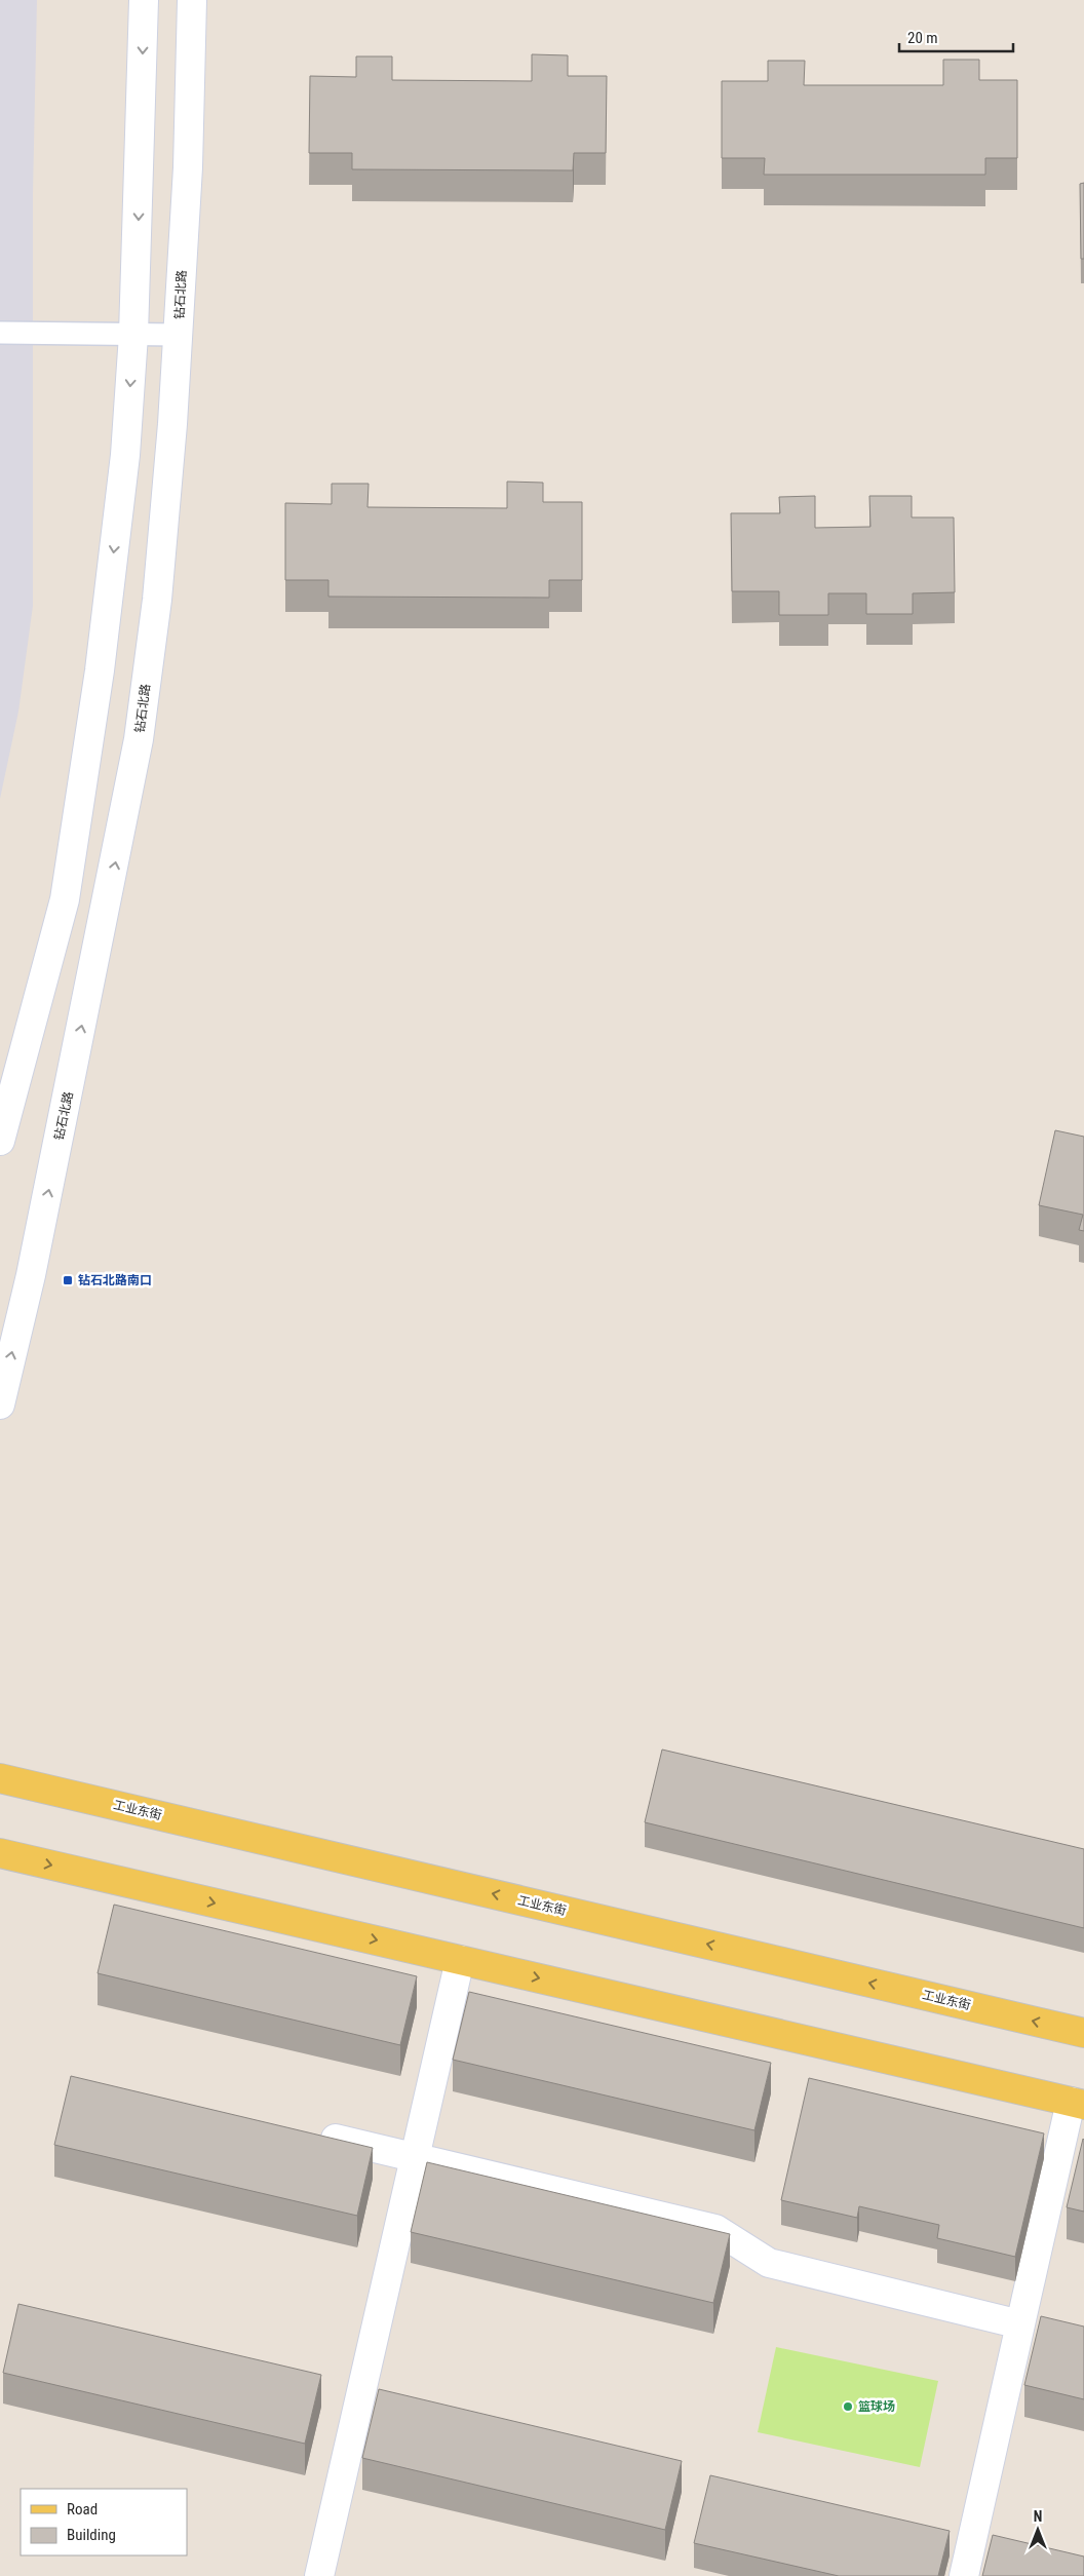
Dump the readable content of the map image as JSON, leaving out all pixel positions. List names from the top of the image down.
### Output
{
  "streets": {
    "main road": ["钻石北路", "工业东街"]
  },
  "places": {
    "transit": ["钻石北路南口"],
    "other": ["篮球场"]
  },
  "legend": ["Road", "Building"],
  "scale_bar": "20 m",
  "north": "top"
}
